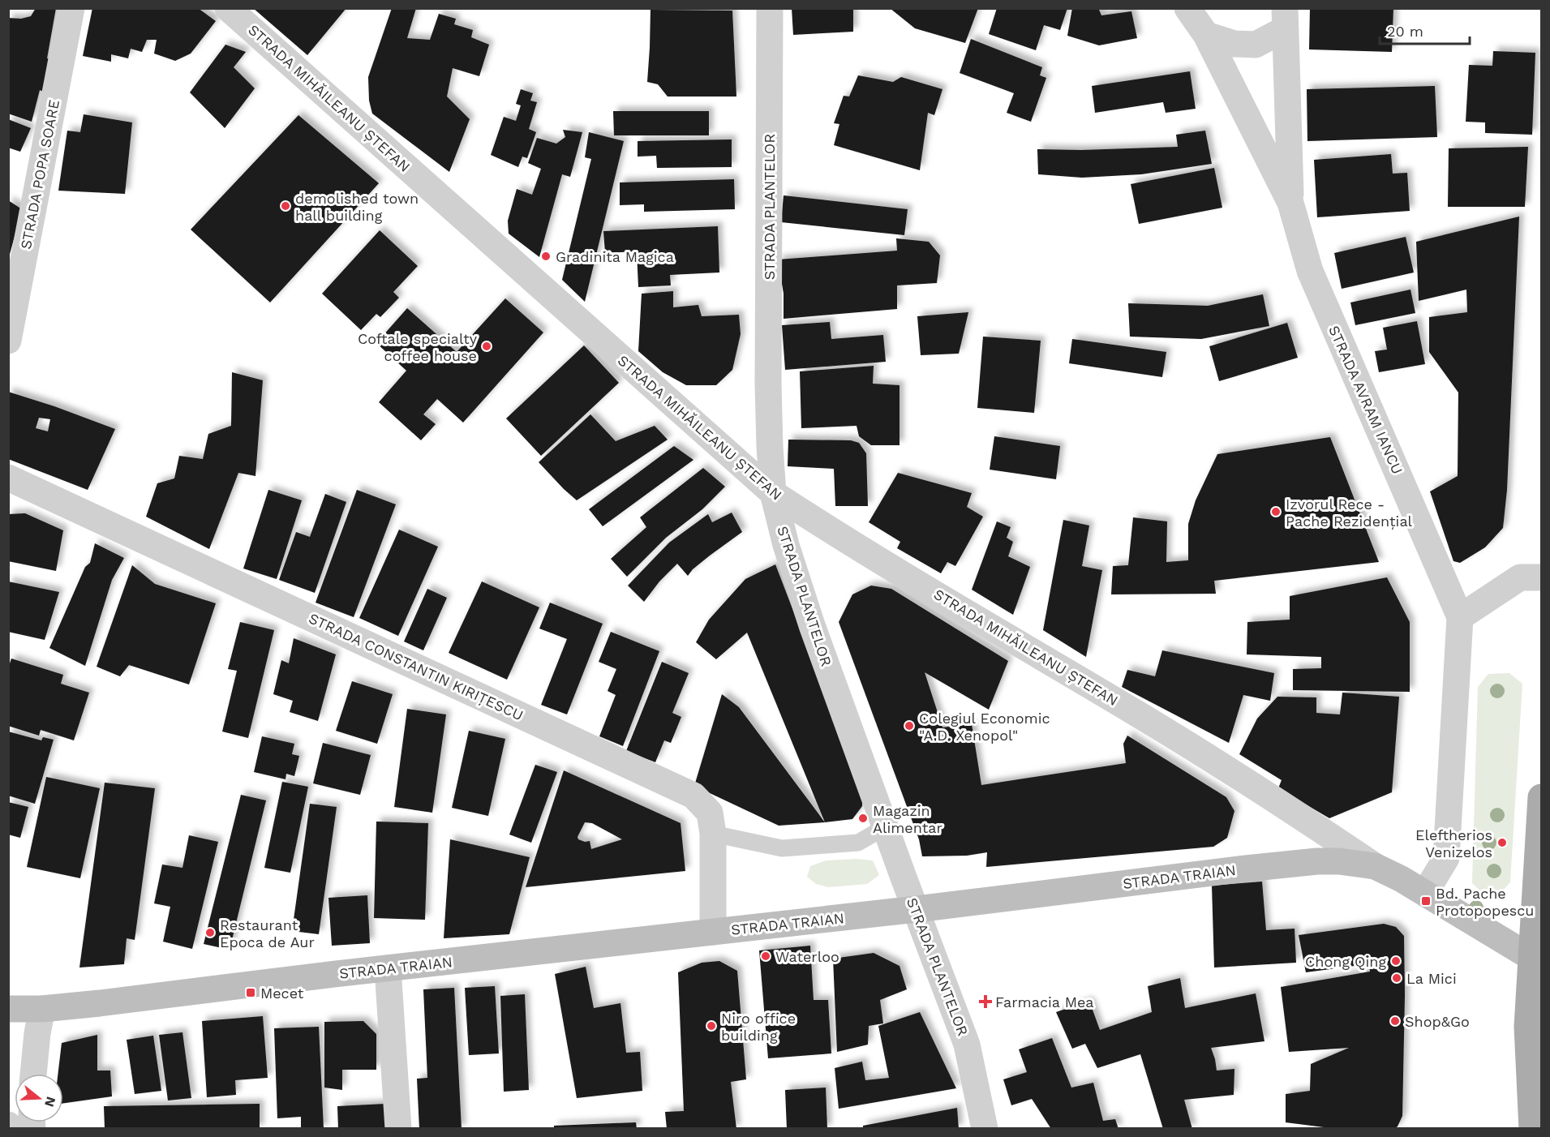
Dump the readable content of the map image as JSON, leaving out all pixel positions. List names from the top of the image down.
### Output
{
  "streets": {
    "street": [
      "STRADA MIHĂILEANU ȘTEFAN",
      "STRADA POPA SOARE",
      "STRADA PLANTELOR",
      "STRADA AVRAM IANCU",
      "STRADA CONSTANTIN KIRIȚESCU",
      "STRADA TRAIAN"
    ]
  },
  "crossings": [
    ["STRADA MIHĂILEANU ȘTEFAN", "STRADA PLANTELOR"],
    ["STRADA MIHĂILEANU ȘTEFAN", "STRADA TRAIAN"],
    ["STRADA PLANTELOR", "STRADA TRAIAN"],
    ["STRADA AVRAM IANCU", "STRADA TRAIAN"],
    ["STRADA CONSTANTIN KIRIȚESCU", "STRADA TRAIAN"]
  ],
  "places": {
    "other": [
      "demolished town hall building",
      "Gradinita Magica",
      "Coftale specialty coffee house",
      "Izvorul Rece - Pache Rezidențial",
      "Colegiul Economic \"A.D. Xenopol\"",
      "Magazin Alimentar",
      "Eleftherios Venizelos",
      "Restaurant Epoca de Aur",
      "Waterloo",
      "Chong Qing",
      "La Mici",
      "Shop&Go",
      "Niro office building"
    ],
    "transit": ["Bd. Pache Protopopescu", "Mecet"],
    "health": ["Farmacia Mea"]
  },
  "scale_bar": "20 m",
  "north": "right"
}
